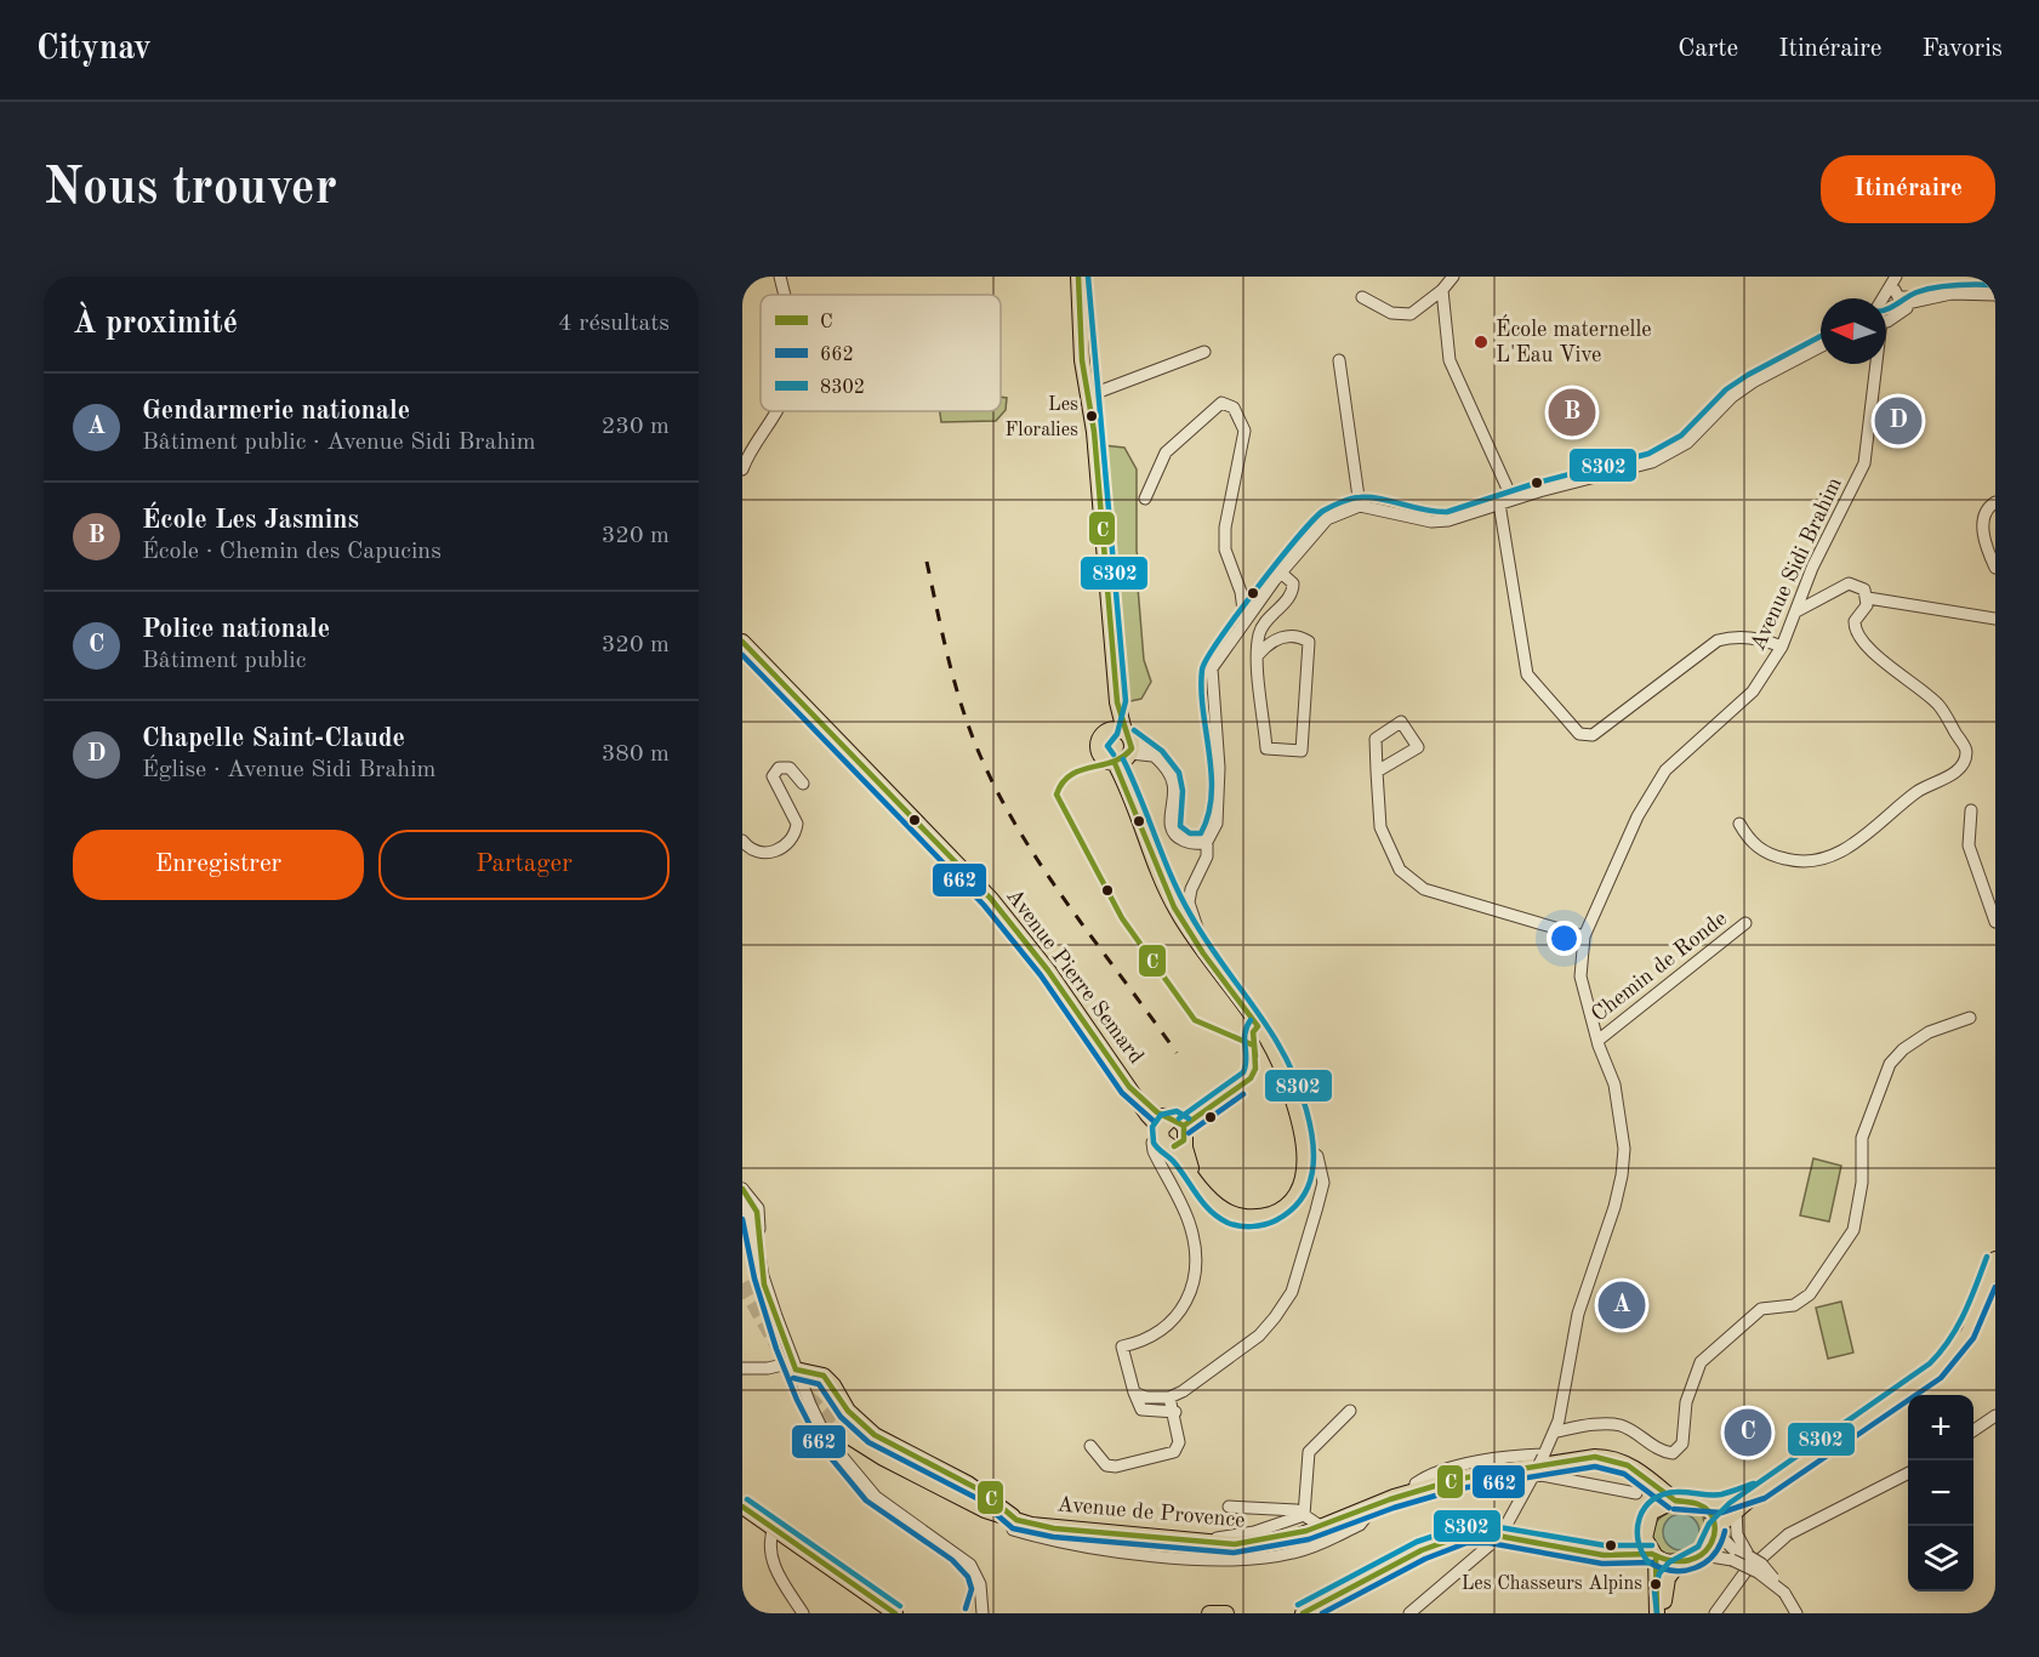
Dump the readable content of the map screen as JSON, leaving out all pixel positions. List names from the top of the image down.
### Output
{
  "streets": {
    "main road": ["Avenue Pierre Semard", "Avenue de Provence"],
    "street": ["Avenue Sidi Brahim", "Chemin de Ronde"]
  },
  "crossings": [
    ["Avenue Sidi Brahim", "Chemin de Ronde"]
  ],
  "places": ["École maternelle L'Eau Vive", "Les Floralies", "Les Chasseurs Alpins"],
  "lines": ["transit line C", "transit line 8302", "transit line 662"],
  "legend": ["C", "662", "8302"],
  "north": "left",
  "page": {
    "header": "Citynav",
    "nav": ["Carte", "Itinéraire", "Favoris"],
    "buttons": [
      "Itinéraire",
      ["Enregistrer", "Partager"]
    ],
    "title": "Nous trouver",
    "heading": ["À proximité", "4 résultats"],
    "list": [
      {
        "mark": "A",
        "name": "Gendarmerie nationale",
        "note": "Bâtiment public · Avenue Sidi Brahim",
        "value": "230 m"
      },
      {
        "mark": "B",
        "name": "École Les Jasmins",
        "note": "École · Chemin des Capucins",
        "value": "320 m"
      },
      {
        "mark": "C",
        "name": "Police nationale",
        "note": "Bâtiment public",
        "value": "320 m"
      },
      {
        "mark": "D",
        "name": "Chapelle Saint-Claude",
        "note": "Église · Avenue Sidi Brahim",
        "value": "380 m"
      }
    ],
    "pins": [
      "B",
      "D",
      "A",
      "C"
    ],
    "map_buttons": ["+", "−"]
  }
}
